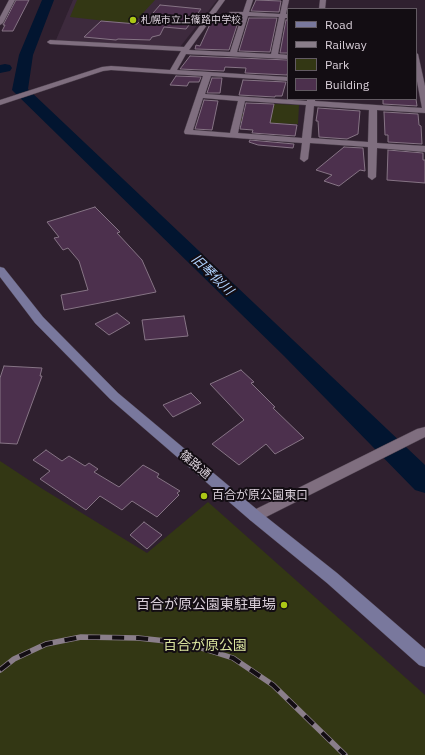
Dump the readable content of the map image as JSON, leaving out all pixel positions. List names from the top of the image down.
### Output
{
  "streets": {
    "street": ["篠路通"]
  },
  "water": ["旧琴似川"],
  "parks": ["百合が原公園"],
  "places": ["札幌市立上篠路中学校", "百合が原公園東口", "百合が原公園東駐車場"],
  "legend": [
    "Road",
    "Railway",
    "Park",
    "Building"
  ]
}
